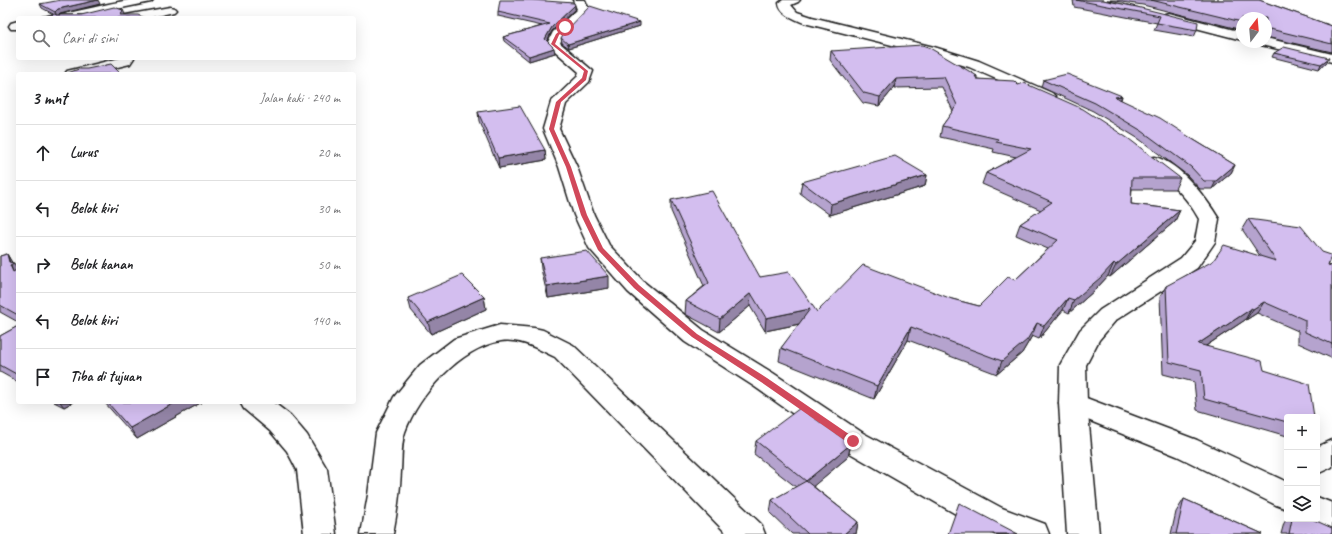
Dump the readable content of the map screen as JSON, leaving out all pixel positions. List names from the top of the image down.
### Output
{
  "north": "top",
  "page": {
    "search": "Cari di sini",
    "heading": ["3 mnt", "Jalan kaki · 240 m"],
    "list": [
      ["Lurus", "20 m"],
      ["Belok kiri", "30 m"],
      ["Belok kanan", "50 m"],
      ["Belok kiri", "140 m"],
      "Tiba di tujuan"
    ],
    "map_buttons": ["+", "−"]
  }
}
